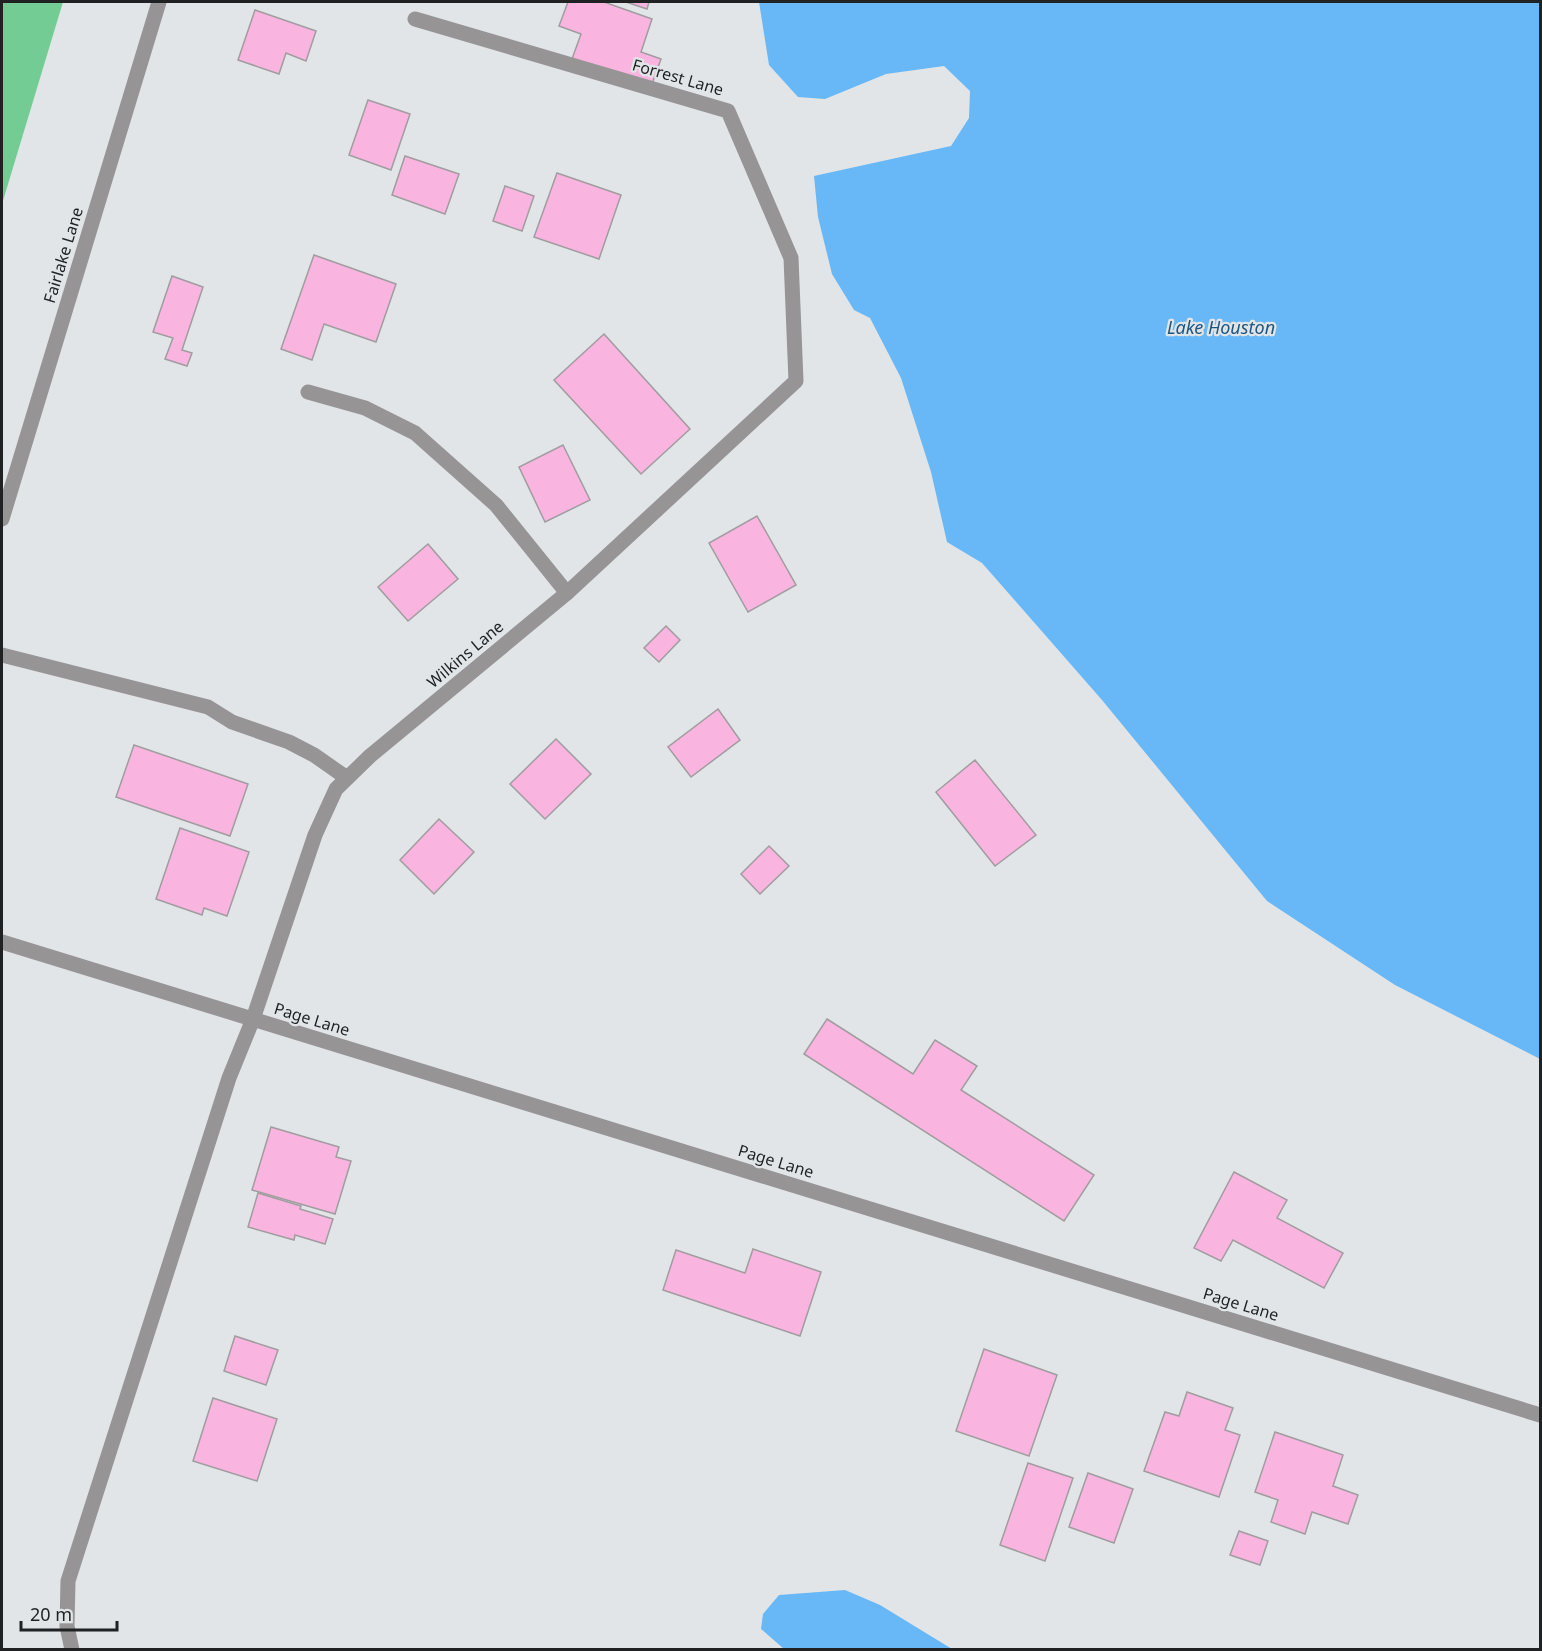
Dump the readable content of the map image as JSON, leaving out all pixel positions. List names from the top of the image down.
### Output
{
  "streets": {
    "street": [
      "Forrest Lane",
      "Fairlake Lane",
      "Wilkins Lane",
      "Page Lane"
    ]
  },
  "crossings": [
    ["Forrest Lane", "Wilkins Lane"],
    ["Wilkins Lane", "Page Lane"]
  ],
  "water": ["Lake Houston"],
  "scale_bar": "20 m"
}
